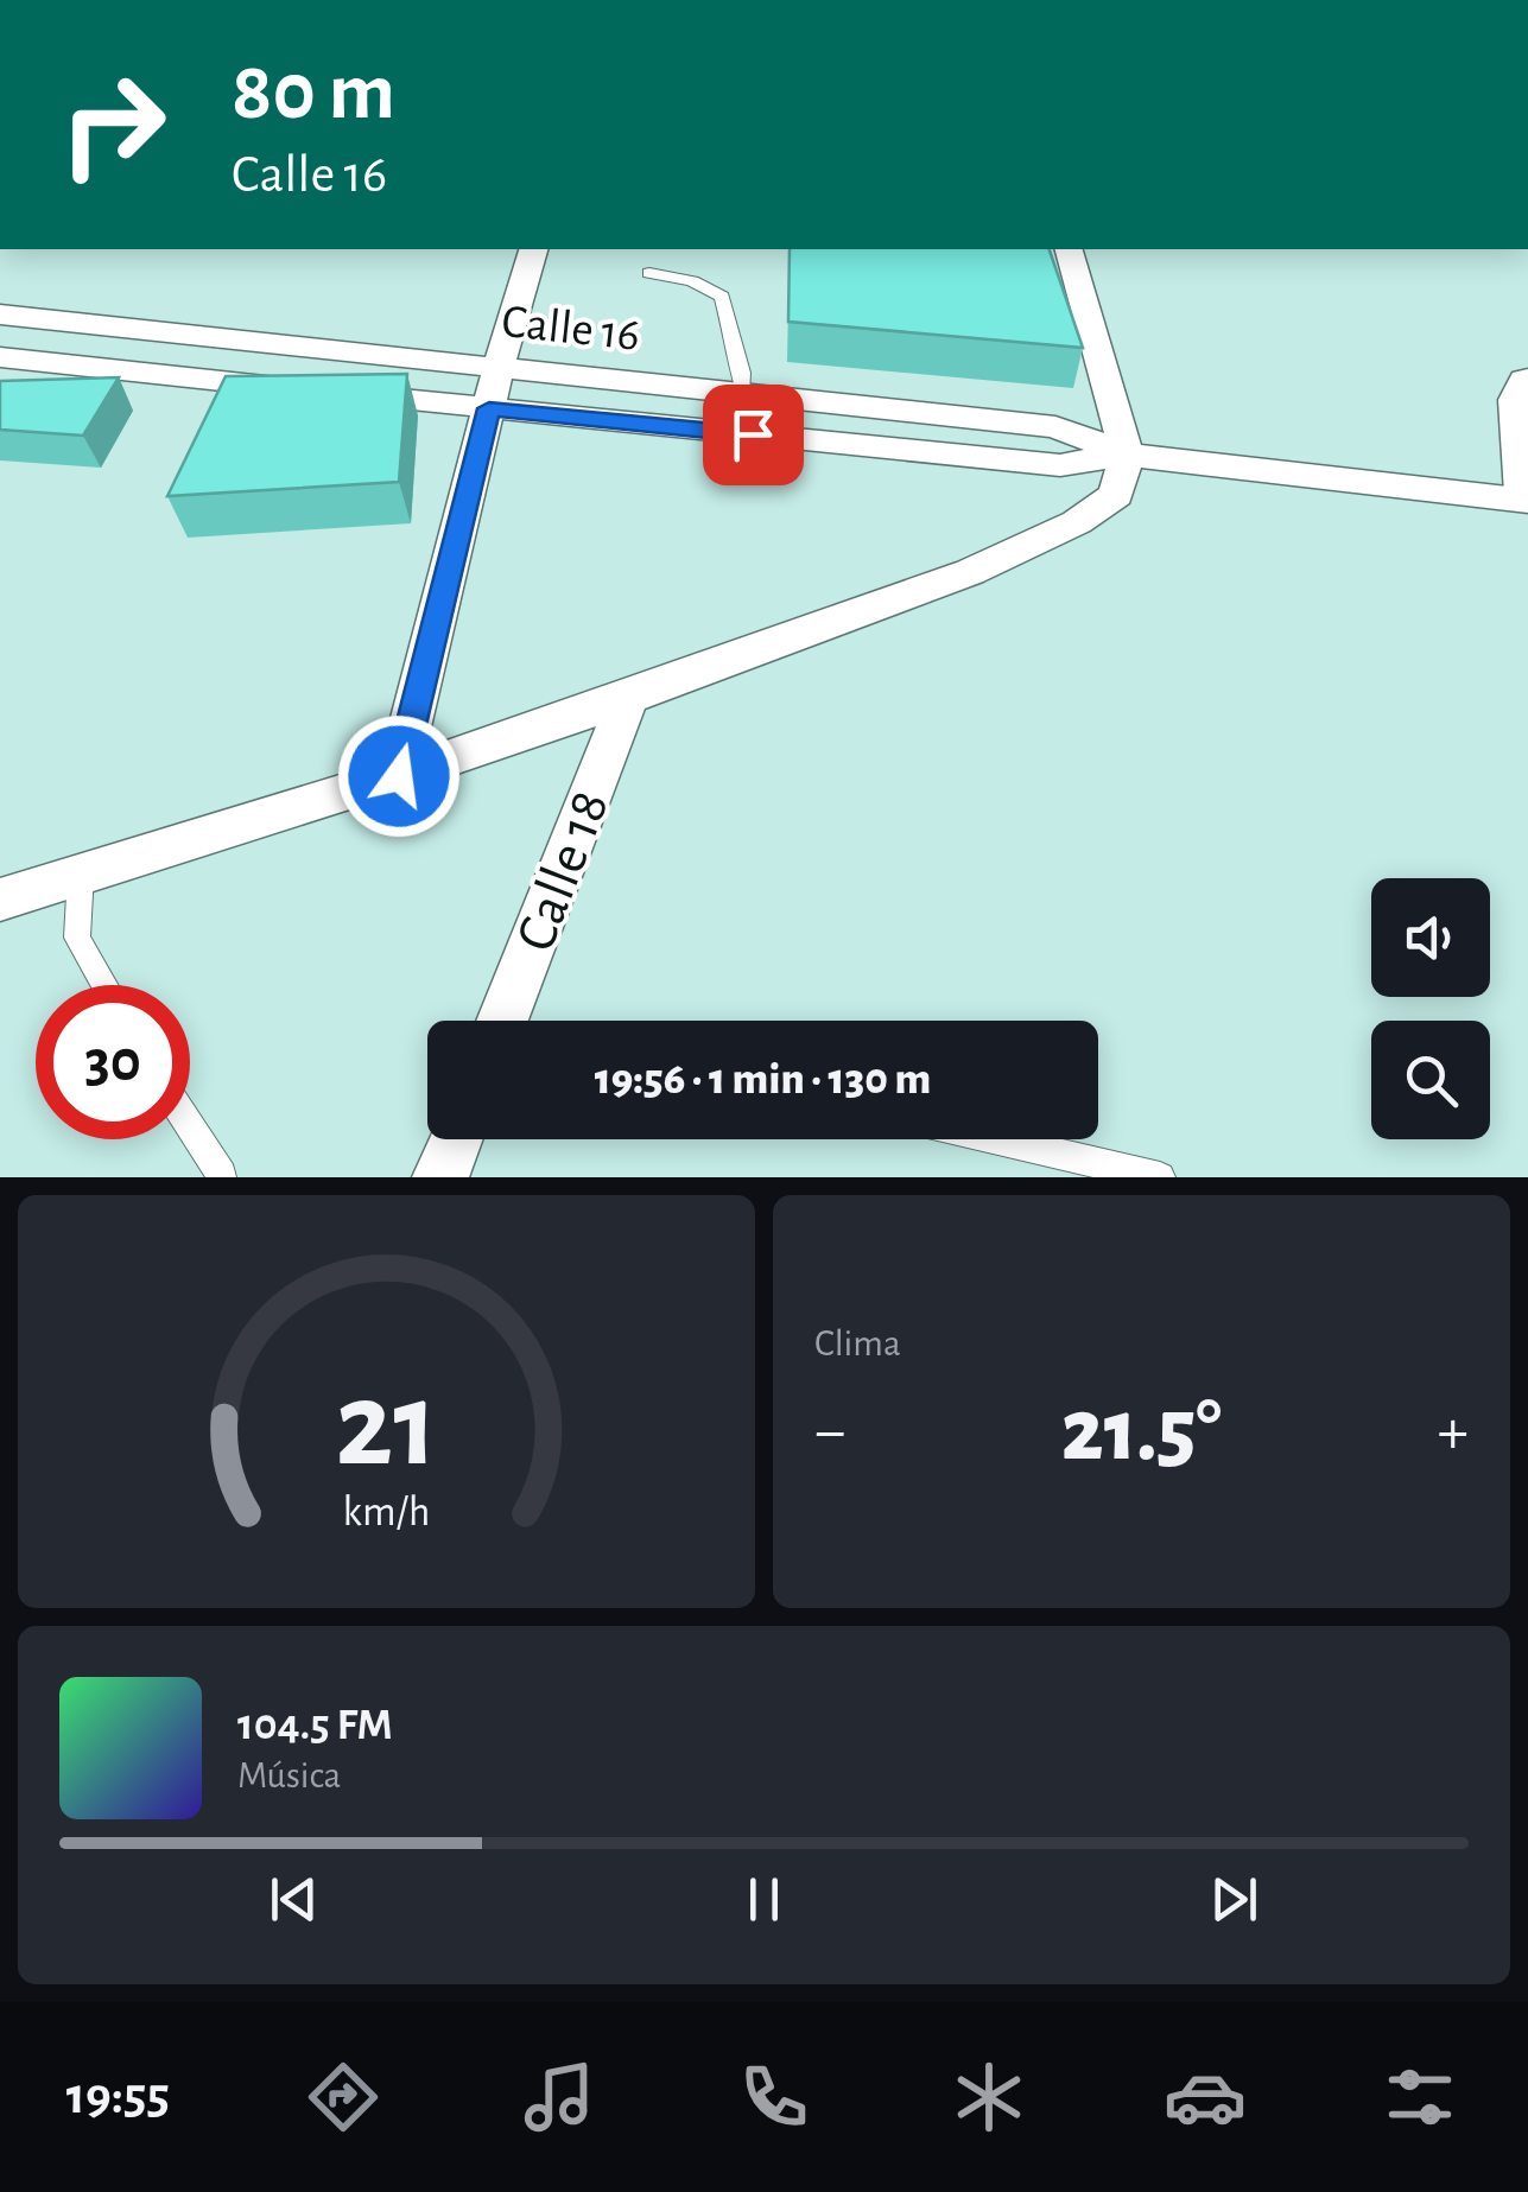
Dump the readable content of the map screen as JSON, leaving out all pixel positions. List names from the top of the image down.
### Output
{
  "streets": {
    "street": ["Calle 16", "Calle 18"]
  },
  "page": {
    "turn": ["80 m", "Calle 16"],
    "limit": "30",
    "trip": "19:56 · 1 min · 130 m",
    "tile": "Clima",
    "heat": ["−", "21.5°", "+"],
    "song": ["104.5 FM", "Música"],
    "tabs": "19:55",
    "gauge": ["21", "km/h"]
  }
}
